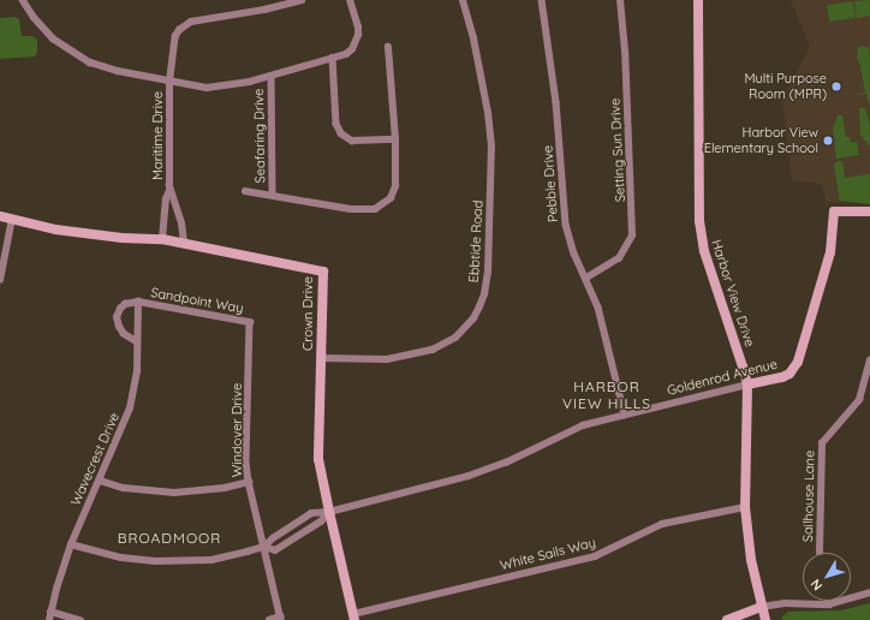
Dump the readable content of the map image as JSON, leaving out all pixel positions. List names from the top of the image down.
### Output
{
  "streets": {
    "street": [
      "Maritime Drive",
      "Seafaring Drive",
      "Setting Sun Drive",
      "Pebble Drive",
      "Ebbtide Road",
      "Harbor View Drive",
      "Sandpoint Way",
      "Crown Drive",
      "Goldenrod Avenue",
      "Windover Drive",
      "Wavecrest Drive",
      "Sailhouse Lane",
      "White Sails Way"
    ]
  },
  "crossings": [
    ["Maritime Drive", "Crown Drive"],
    ["Setting Sun Drive", "Pebble Drive"],
    ["Pebble Drive", "Goldenrod Avenue"],
    ["Ebbtide Road", "Crown Drive"],
    ["Harbor View Drive", "Goldenrod Avenue"],
    ["Harbor View Drive", "White Sails Way"],
    ["Sandpoint Way", "Windover Drive"],
    ["Sandpoint Way", "Wavecrest Drive"],
    ["Crown Drive", "Goldenrod Avenue"],
    ["Crown Drive", "White Sails Way"],
    ["Goldenrod Avenue", "Windover Drive"],
    ["Goldenrod Avenue", "Wavecrest Drive"]
  ],
  "districts": ["HARBOR VIEW HILLS", "BROADMOOR"],
  "places": ["Multi Purpose Room (MPR)", "Harbor View Elementary School"],
  "north": "bottom left"
}
